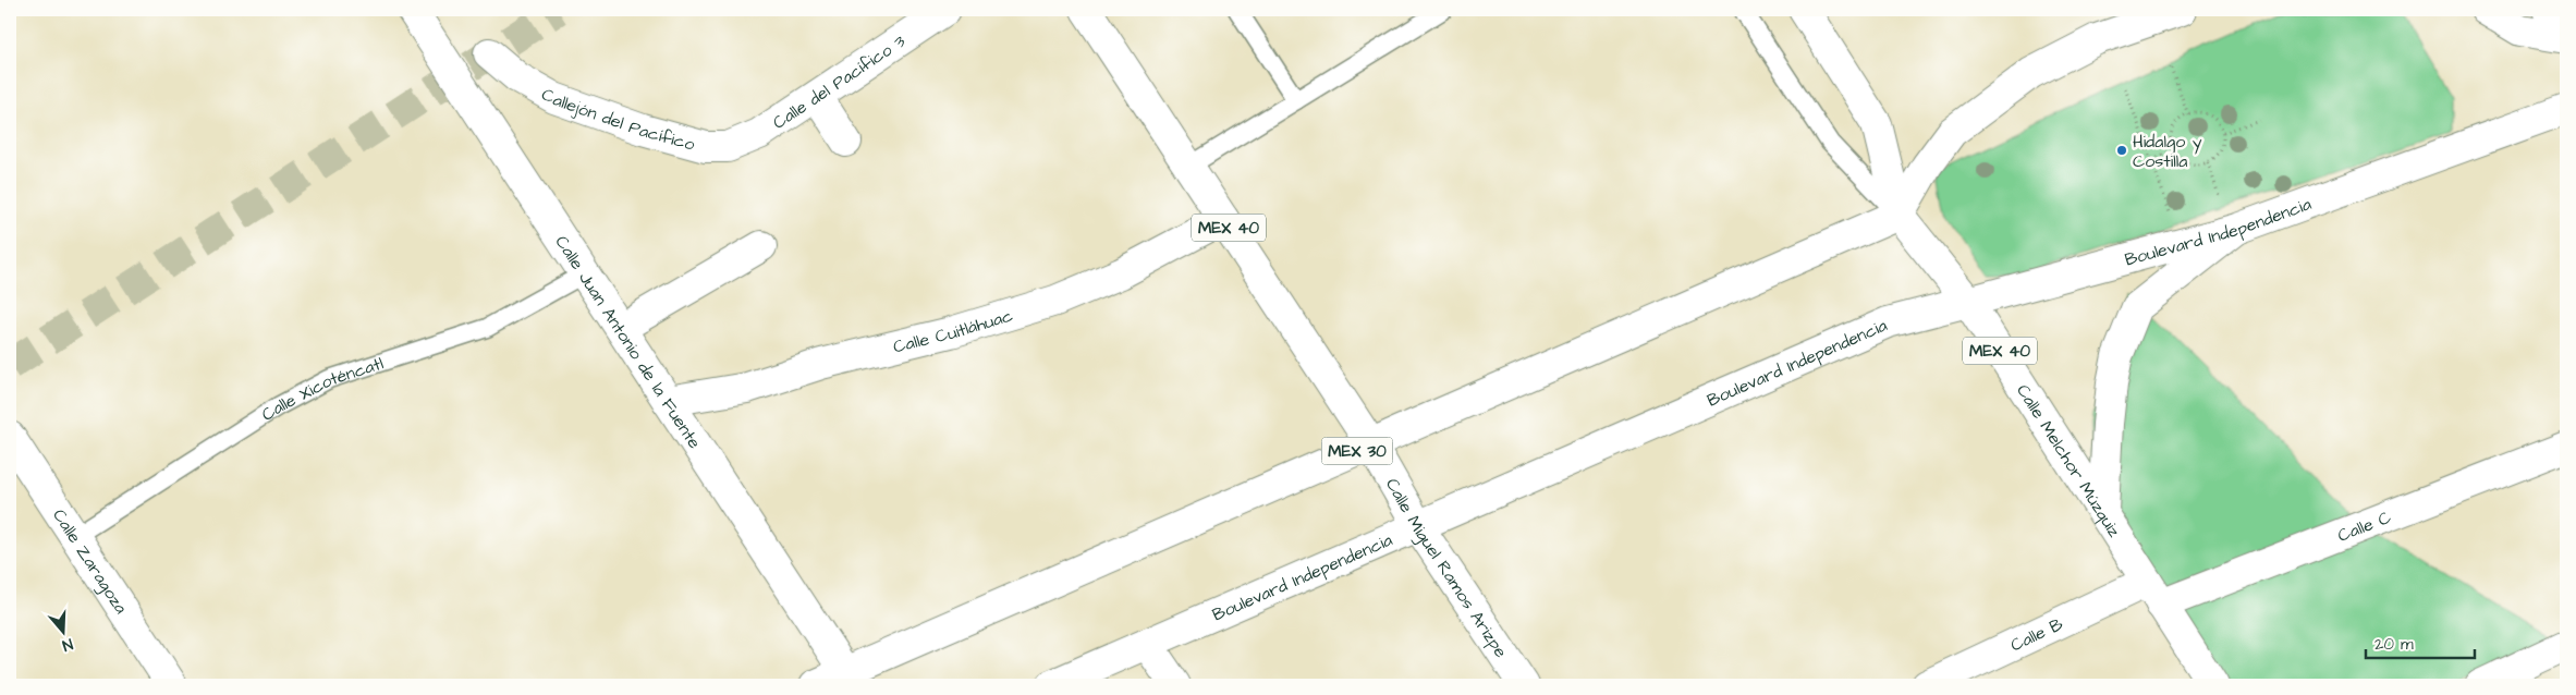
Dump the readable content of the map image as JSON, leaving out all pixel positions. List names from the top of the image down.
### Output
{
  "streets": {
    "main road": [
      "Calle del Pacífico 3",
      "Callejón del Pacífico",
      "MEX 40",
      "Boulevard Independencia",
      "Calle Cuitláhuac",
      "Calle Juan Antonio de la Fuente",
      "MEX 30",
      "Calle Melchor Múzquiz",
      "Calle C",
      "Calle Zaragoza",
      "Calle Miguel Ramos Arizpe",
      "Calle B"
    ],
    "lane": ["Calle Xicoténcatl"]
  },
  "crossings": [
    ["Calle del Pacífico 3", "Callejón del Pacífico"],
    ["Boulevard Independencia", "Calle Melchor Múzquiz"],
    ["Boulevard Independencia", "Calle Miguel Ramos Arizpe"],
    ["Calle Cuitláhuac", "Calle Juan Antonio de la Fuente"],
    ["Calle Cuitláhuac", "Calle Miguel Ramos Arizpe"],
    ["Calle Juan Antonio de la Fuente", "Calle Xicoténcatl"],
    ["Calle Juan Antonio de la Fuente", "MEX 30"],
    ["Calle Xicoténcatl", "Calle Zaragoza"],
    ["MEX 30", "Calle Melchor Múzquiz"],
    ["MEX 30", "Calle Miguel Ramos Arizpe"],
    ["Calle Melchor Múzquiz", "Calle C"],
    ["Calle Melchor Múzquiz", "Calle B"],
    ["Calle C", "Calle B"]
  ],
  "places": ["Hidalgo y Costilla"],
  "scale_bar": "20 m",
  "north": "bottom"
}
